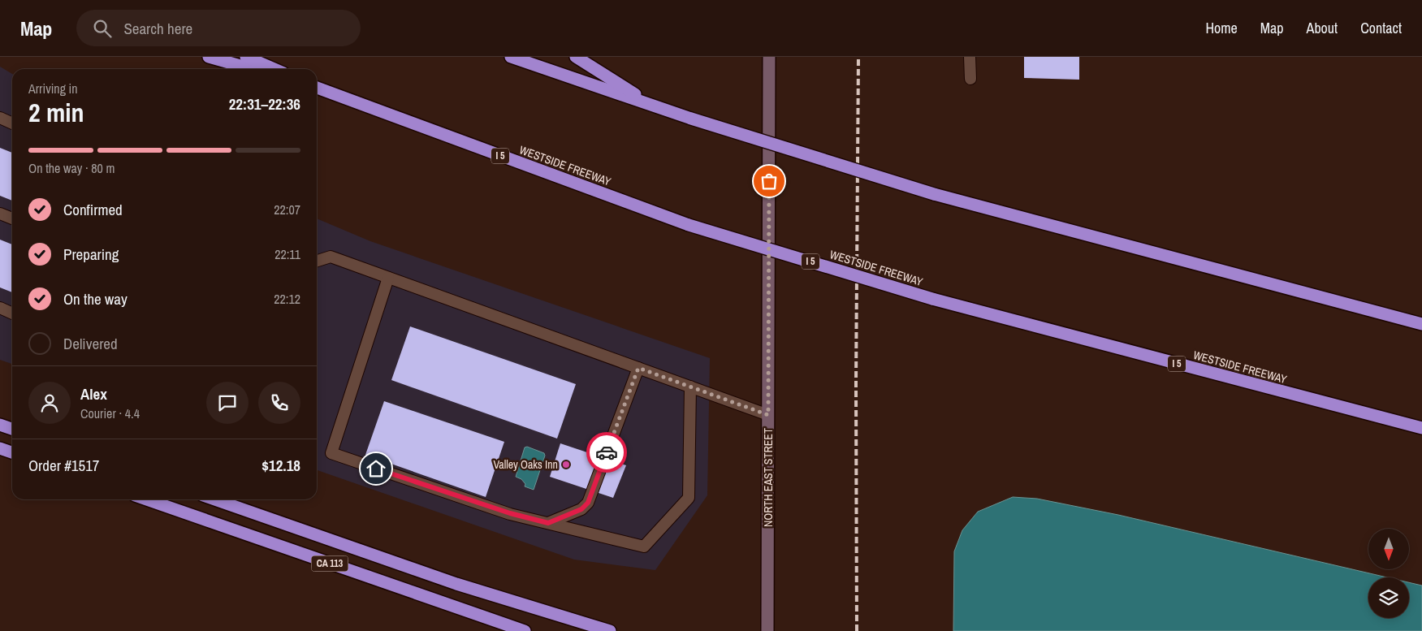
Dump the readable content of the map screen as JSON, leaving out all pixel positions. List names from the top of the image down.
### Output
{
  "streets": {
    "highway": ["I 5", "WESTSIDE FREEWAY", "CA 113"],
    "main road": ["NORTH EAST STREET"]
  },
  "places": ["Valley Oaks Inn"],
  "north": "bottom",
  "page": {
    "header": "Map",
    "search": "Search here",
    "nav": [
      "Home",
      "Map",
      "About",
      "Contact"
    ],
    "heading": ["2 min", "Arriving in", "22:31–22:36"],
    "panel": [
      "Alex",
      "Courier · 4.4",
      "Order #1517",
      "$12.18"
    ],
    "bar": "On the way · 80 m",
    "list": [
      ["Confirmed", "22:07"],
      ["Preparing", "22:11"],
      ["On the way", "22:12"],
      "Delivered"
    ]
  }
}
